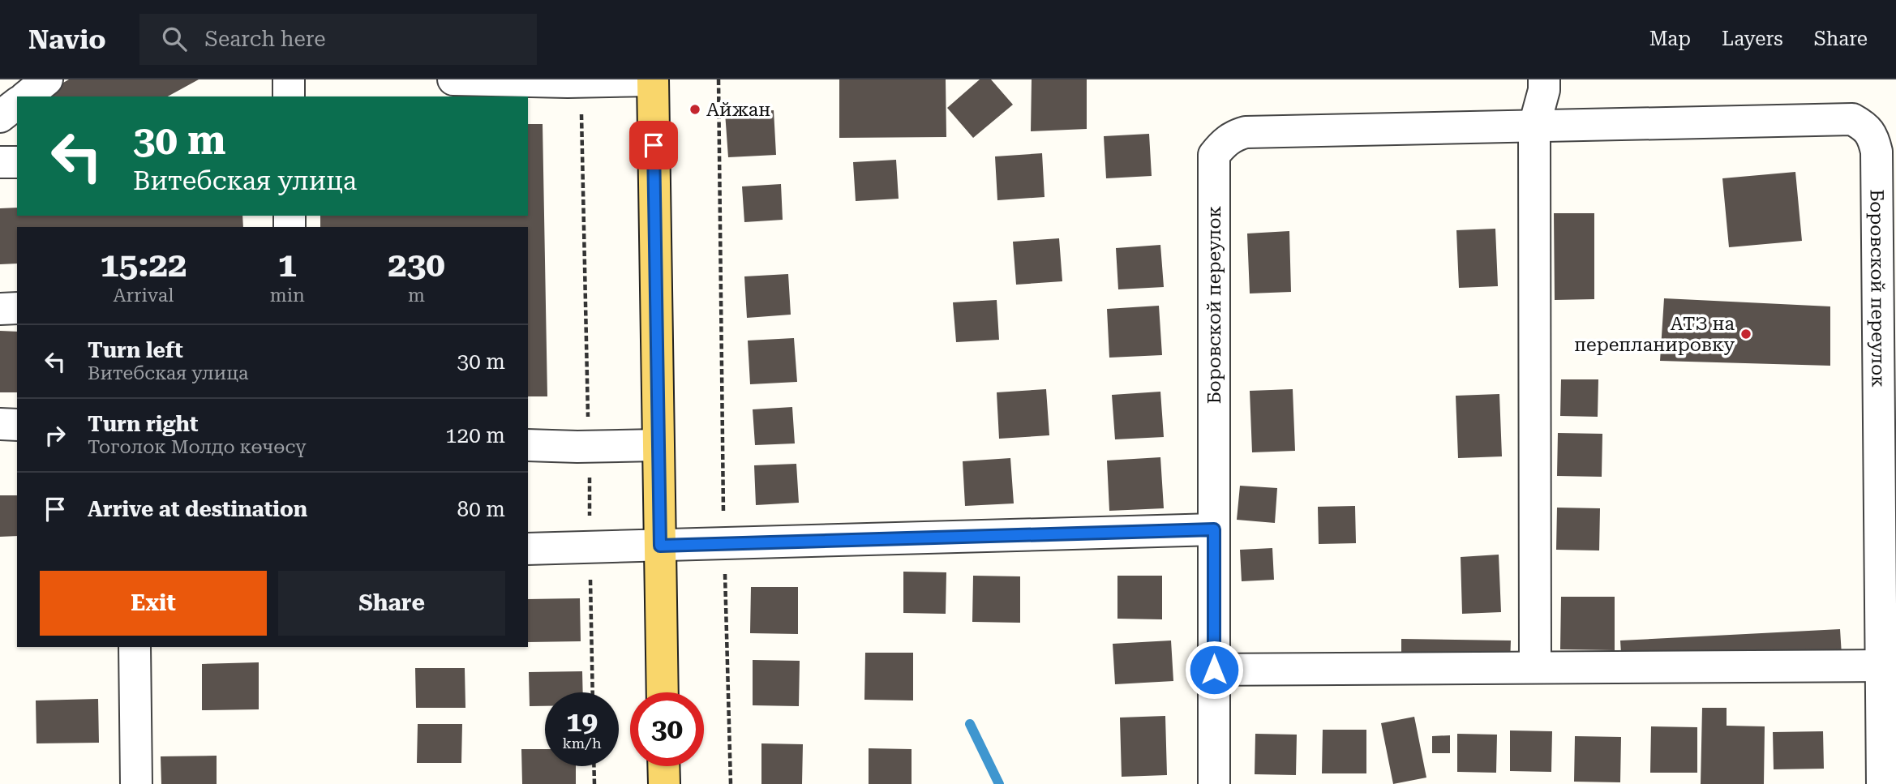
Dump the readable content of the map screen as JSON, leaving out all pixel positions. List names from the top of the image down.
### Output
{
  "streets": {
    "street": ["Боровской переулок"]
  },
  "places": ["Айжан", "АТЗ на перепланировку"],
  "page": {
    "header": "Navio",
    "search": "Search here",
    "nav": ["Map", "Layers", "Share"],
    "turn": ["30 m", "Витебская улица"],
    "eta": [
      "15:22",
      "Arrival",
      "1",
      "min",
      "230",
      "m"
    ],
    "list": [
      {
        "name": "Turn left",
        "note": "Витебская улица",
        "value": "30 m"
      },
      {
        "name": "Turn right",
        "note": "Тоголок Молдо көчөсү",
        "value": "120 m"
      },
      {
        "name": "Arrive at destination",
        "value": "80 m"
      }
    ],
    "buttons": ["Exit", "Share"],
    "speed": "19 km/h",
    "limit": "30"
  }
}
